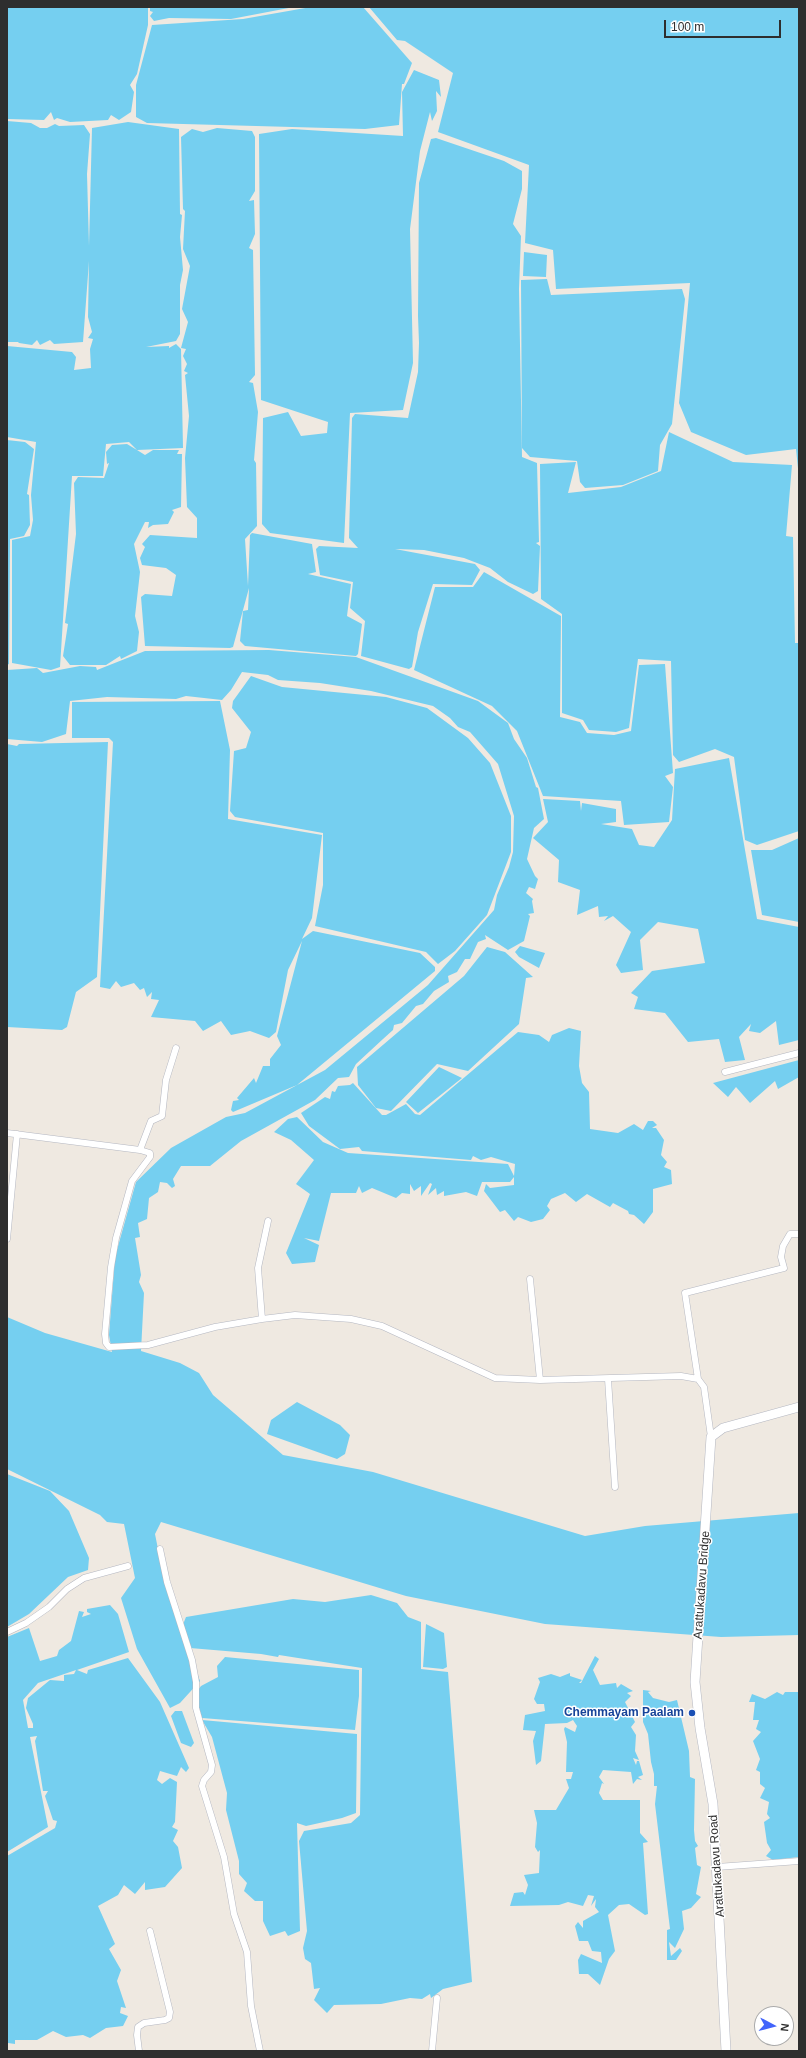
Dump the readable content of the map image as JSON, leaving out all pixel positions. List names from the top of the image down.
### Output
{
  "streets": {
    "main road": ["Arattukadavu Bridge", "Arattukadavu Road"]
  },
  "crossings": [
    ["Arattukadavu Bridge", "Arattukadavu Road"]
  ],
  "places": ["Chemmayam Paalam"],
  "scale_bar": "100 m",
  "north": "right"
}
